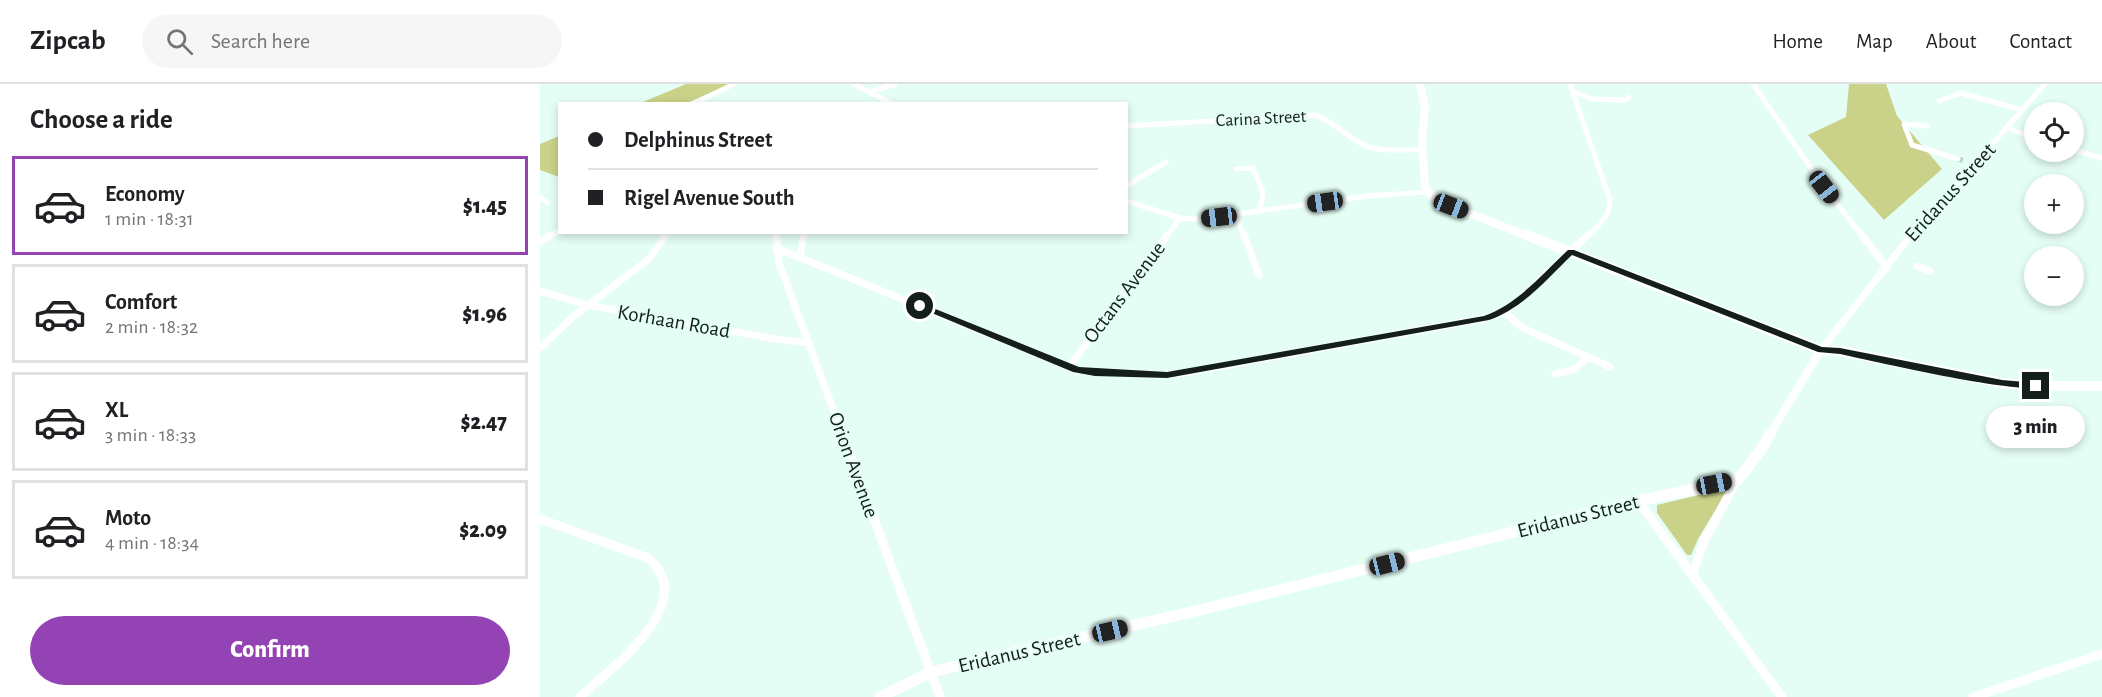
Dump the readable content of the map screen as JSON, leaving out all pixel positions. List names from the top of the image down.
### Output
{
  "streets": {
    "street": [
      "Carina Street",
      "Eridanus Street",
      "Octans Avenue",
      "Korhaan Road",
      "Orion Avenue"
    ]
  },
  "crossings": [
    ["Eridanus Street", "Orion Avenue"],
    ["Korhaan Road", "Orion Avenue"]
  ],
  "page": {
    "header": "Zipcab",
    "search": "Search here",
    "nav": [
      "Home",
      "Map",
      "About",
      "Contact"
    ],
    "heading": "Choose a ride",
    "map_buttons": ["+", "−"],
    "banner": ["Delphinus Street", "Rigel Avenue South"],
    "list": [
      {
        "name": "Economy",
        "note": "1 min · 18:31",
        "value": "$1.45"
      },
      {
        "name": "Comfort",
        "note": "2 min · 18:32",
        "value": "$1.96"
      },
      {
        "name": "XL",
        "note": "3 min · 18:33",
        "value": "$2.47"
      },
      {
        "name": "Moto",
        "note": "4 min · 18:34",
        "value": "$2.09"
      }
    ],
    "bubble": "3 min",
    "buttons": "Confirm"
  }
}
